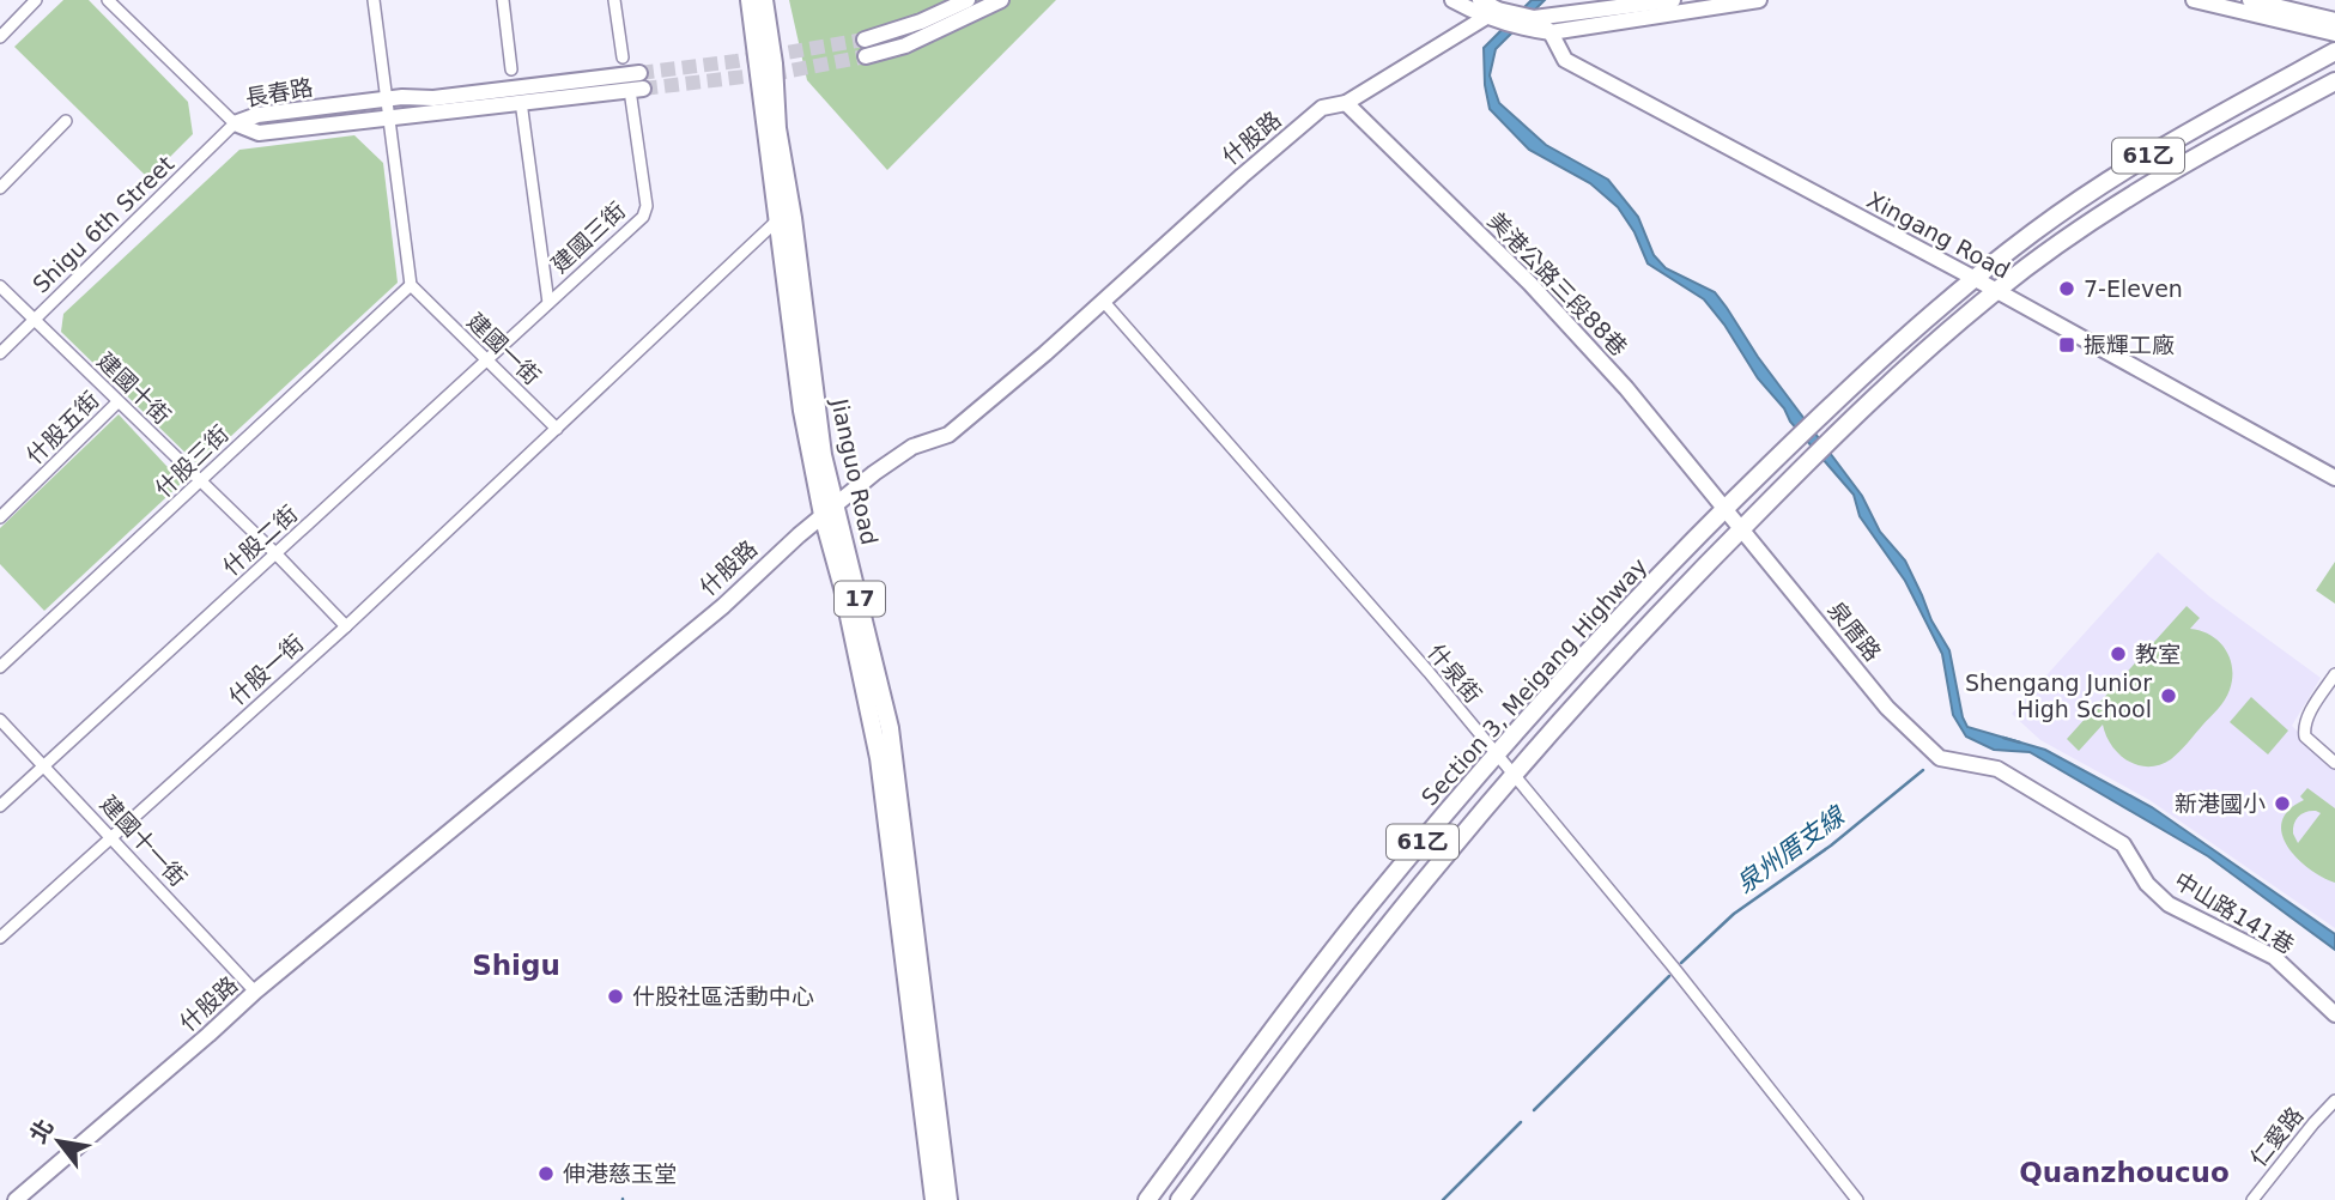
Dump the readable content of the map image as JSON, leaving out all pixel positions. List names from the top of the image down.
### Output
{
  "streets": {
    "main road": [
      "61乙",
      "Jianguo Road",
      "17",
      "Section 3, Meigang Highway"
    ],
    "street": [
      "長春路",
      "什股路",
      "Shigu 6th Street",
      "Xingang Road",
      "建國三街",
      "美港公路三段88巷",
      "建國一街",
      "建國十街",
      "什股五街",
      "什股三街",
      "什股二街",
      "泉厝路",
      "什股一街",
      "什泉街",
      "建國十一街",
      "中山路141巷",
      "仁愛路"
    ]
  },
  "crossings": [
    ["長春路", "Shigu 6th Street"],
    ["長春路", "建國三街"],
    ["什股路", "Xingang Road"],
    ["什股路", "美港公路三段88巷"],
    ["什股路", "Jianguo Road"],
    ["什股路", "什泉街"],
    ["什股路", "建國十一街"],
    ["61乙", "Xingang Road"],
    ["61乙", "Section 3, Meigang Highway"],
    ["Shigu 6th Street", "建國十街"],
    ["Xingang Road", "Section 3, Meigang Highway"],
    ["建國三街", "什股二街"],
    ["美港公路三段88巷", "泉厝路"],
    ["美港公路三段88巷", "Section 3, Meigang Highway"],
    ["建國一街", "什股三街"],
    ["建國一街", "什股二街"],
    ["建國一街", "什股一街"],
    ["建國十街", "什股五街"],
    ["建國十街", "什股三街"],
    ["建國十街", "什股二街"],
    ["建國十街", "什股一街"],
    ["什股二街", "建國十一街"],
    ["泉厝路", "Section 3, Meigang Highway"],
    ["泉厝路", "中山路141巷"],
    ["什股一街", "建國十一街"],
    ["什泉街", "Section 3, Meigang Highway"]
  ],
  "districts": ["Shigu", "Quanzhoucuo"],
  "water": ["泉州厝支線"],
  "places": {
    "other": [
      "7-Eleven",
      "教室",
      "Shengang Junior High School",
      "新港國小",
      "什股社區活動中心",
      "伸港慈玉堂"
    ],
    "transit": ["振輝工廠"]
  },
  "north": "top left"
}
